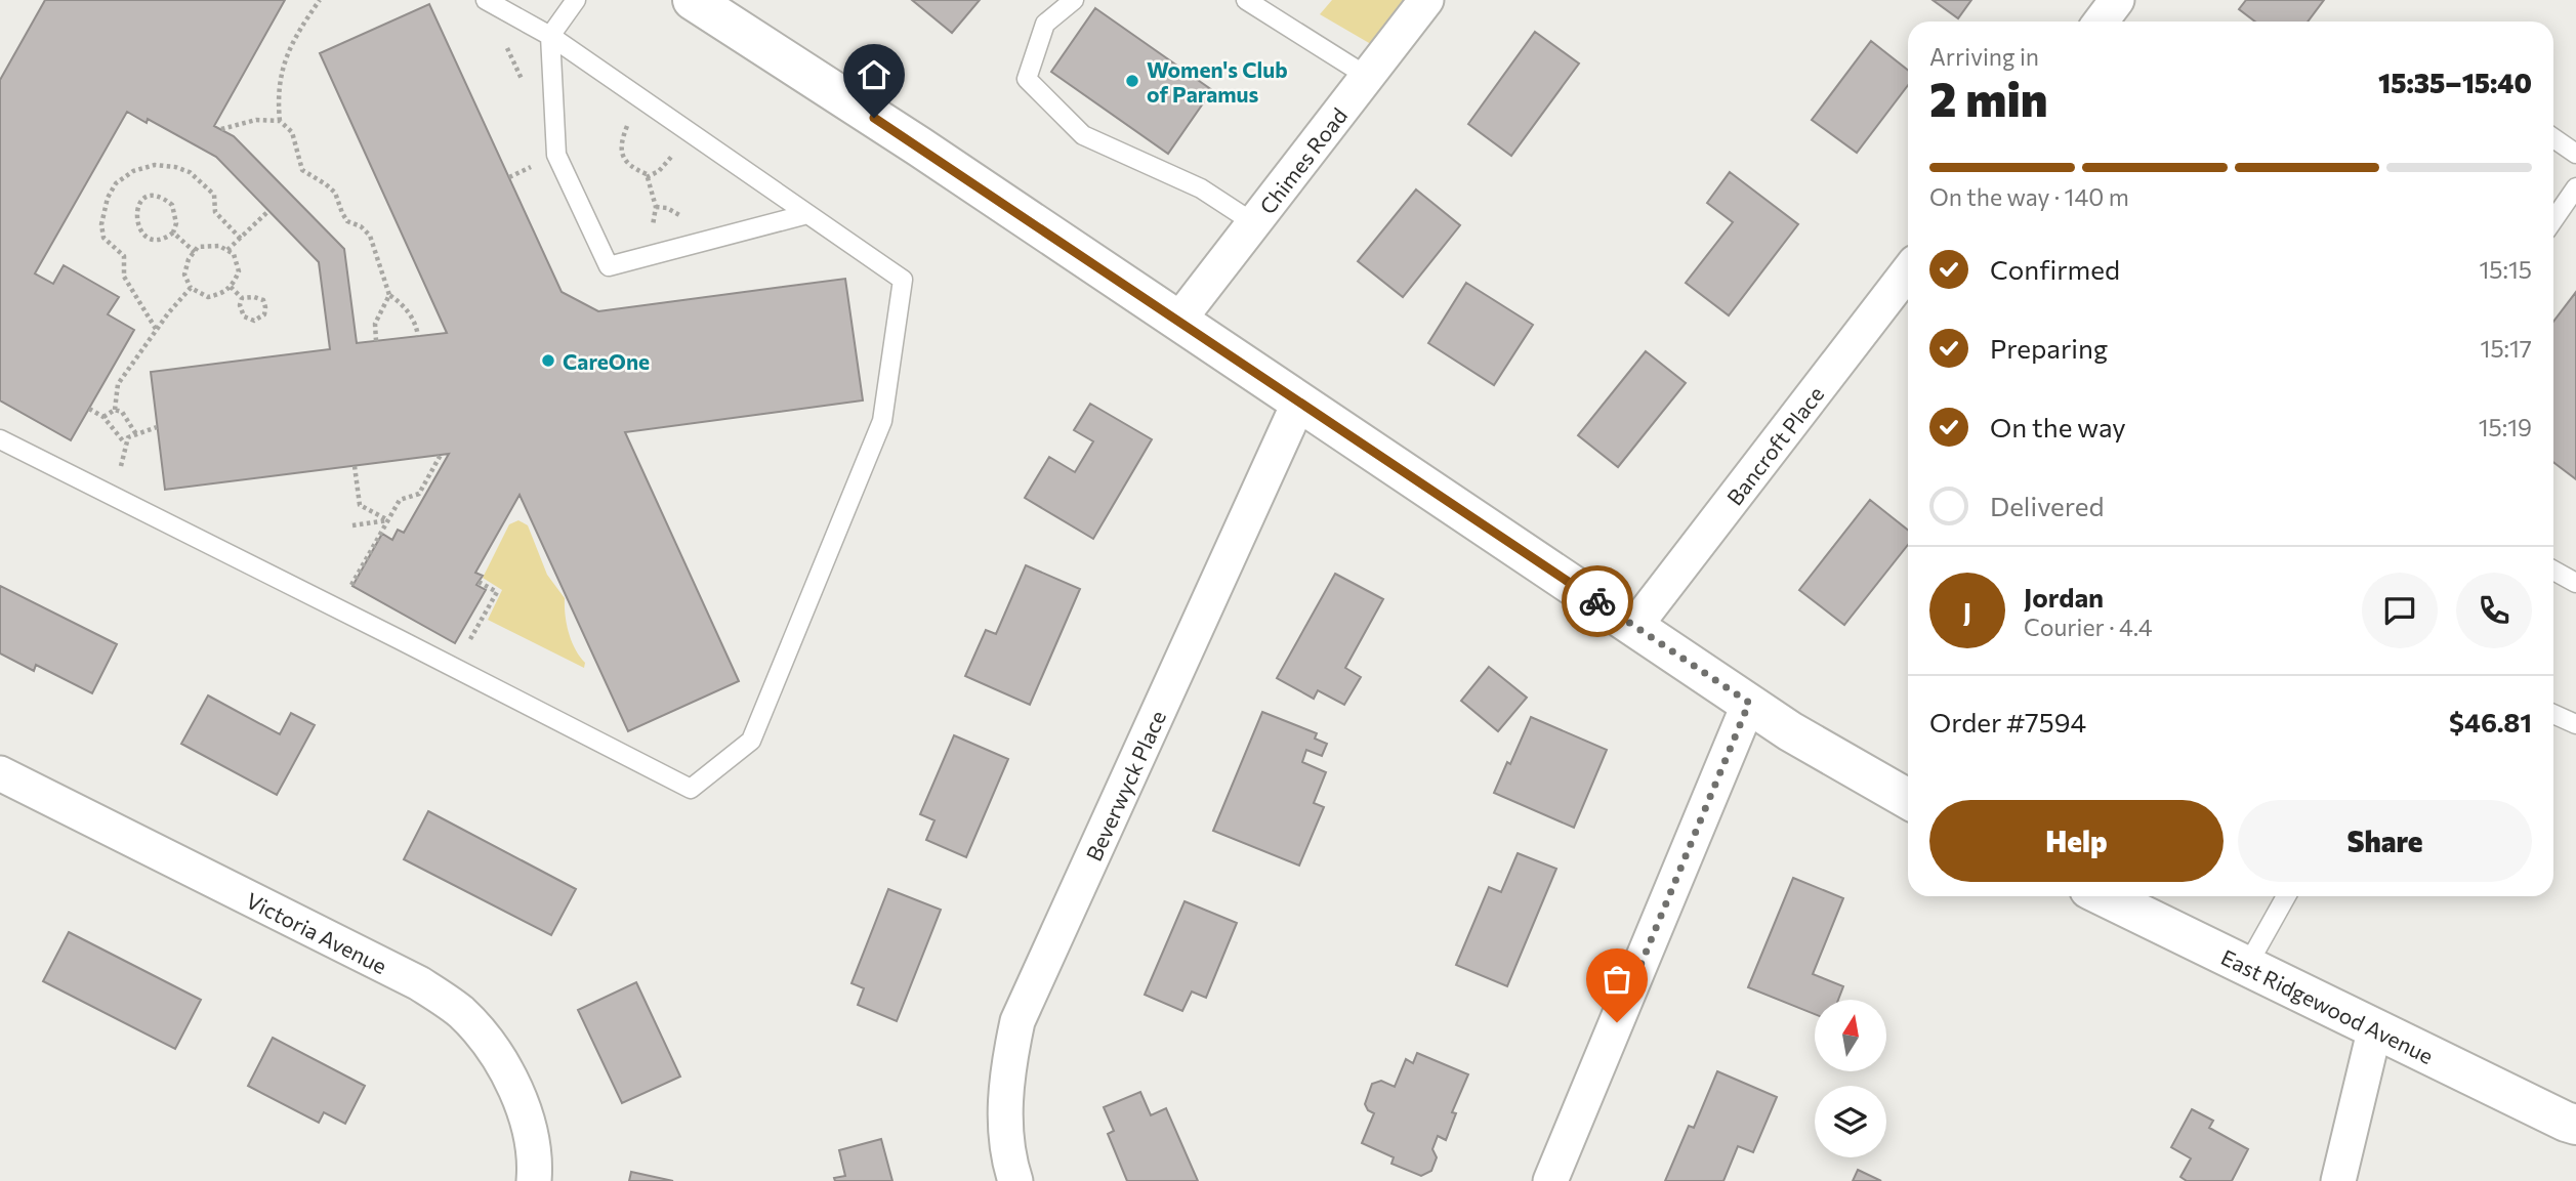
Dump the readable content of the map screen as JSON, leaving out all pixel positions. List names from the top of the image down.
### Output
{
  "streets": {
    "main road": ["East Ridgewood Avenue"],
    "street": [
      "Chimes Road",
      "Bancroft Place",
      "Beverwyck Place",
      "Victoria Avenue"
    ]
  },
  "places": ["Women's Club of Paramus", "CareOne"],
  "north": "top",
  "page": {
    "heading": ["2 min", "Arriving in", "15:35–15:40"],
    "panel": [
      "Jordan",
      "Courier · 4.4",
      "Order #7594",
      "$46.81"
    ],
    "bar": "On the way · 140 m",
    "list": [
      ["Confirmed", "15:15"],
      ["Preparing", "15:17"],
      ["On the way", "15:19"],
      "Delivered"
    ],
    "round": "J",
    "buttons": ["Help", "Share"]
  }
}
